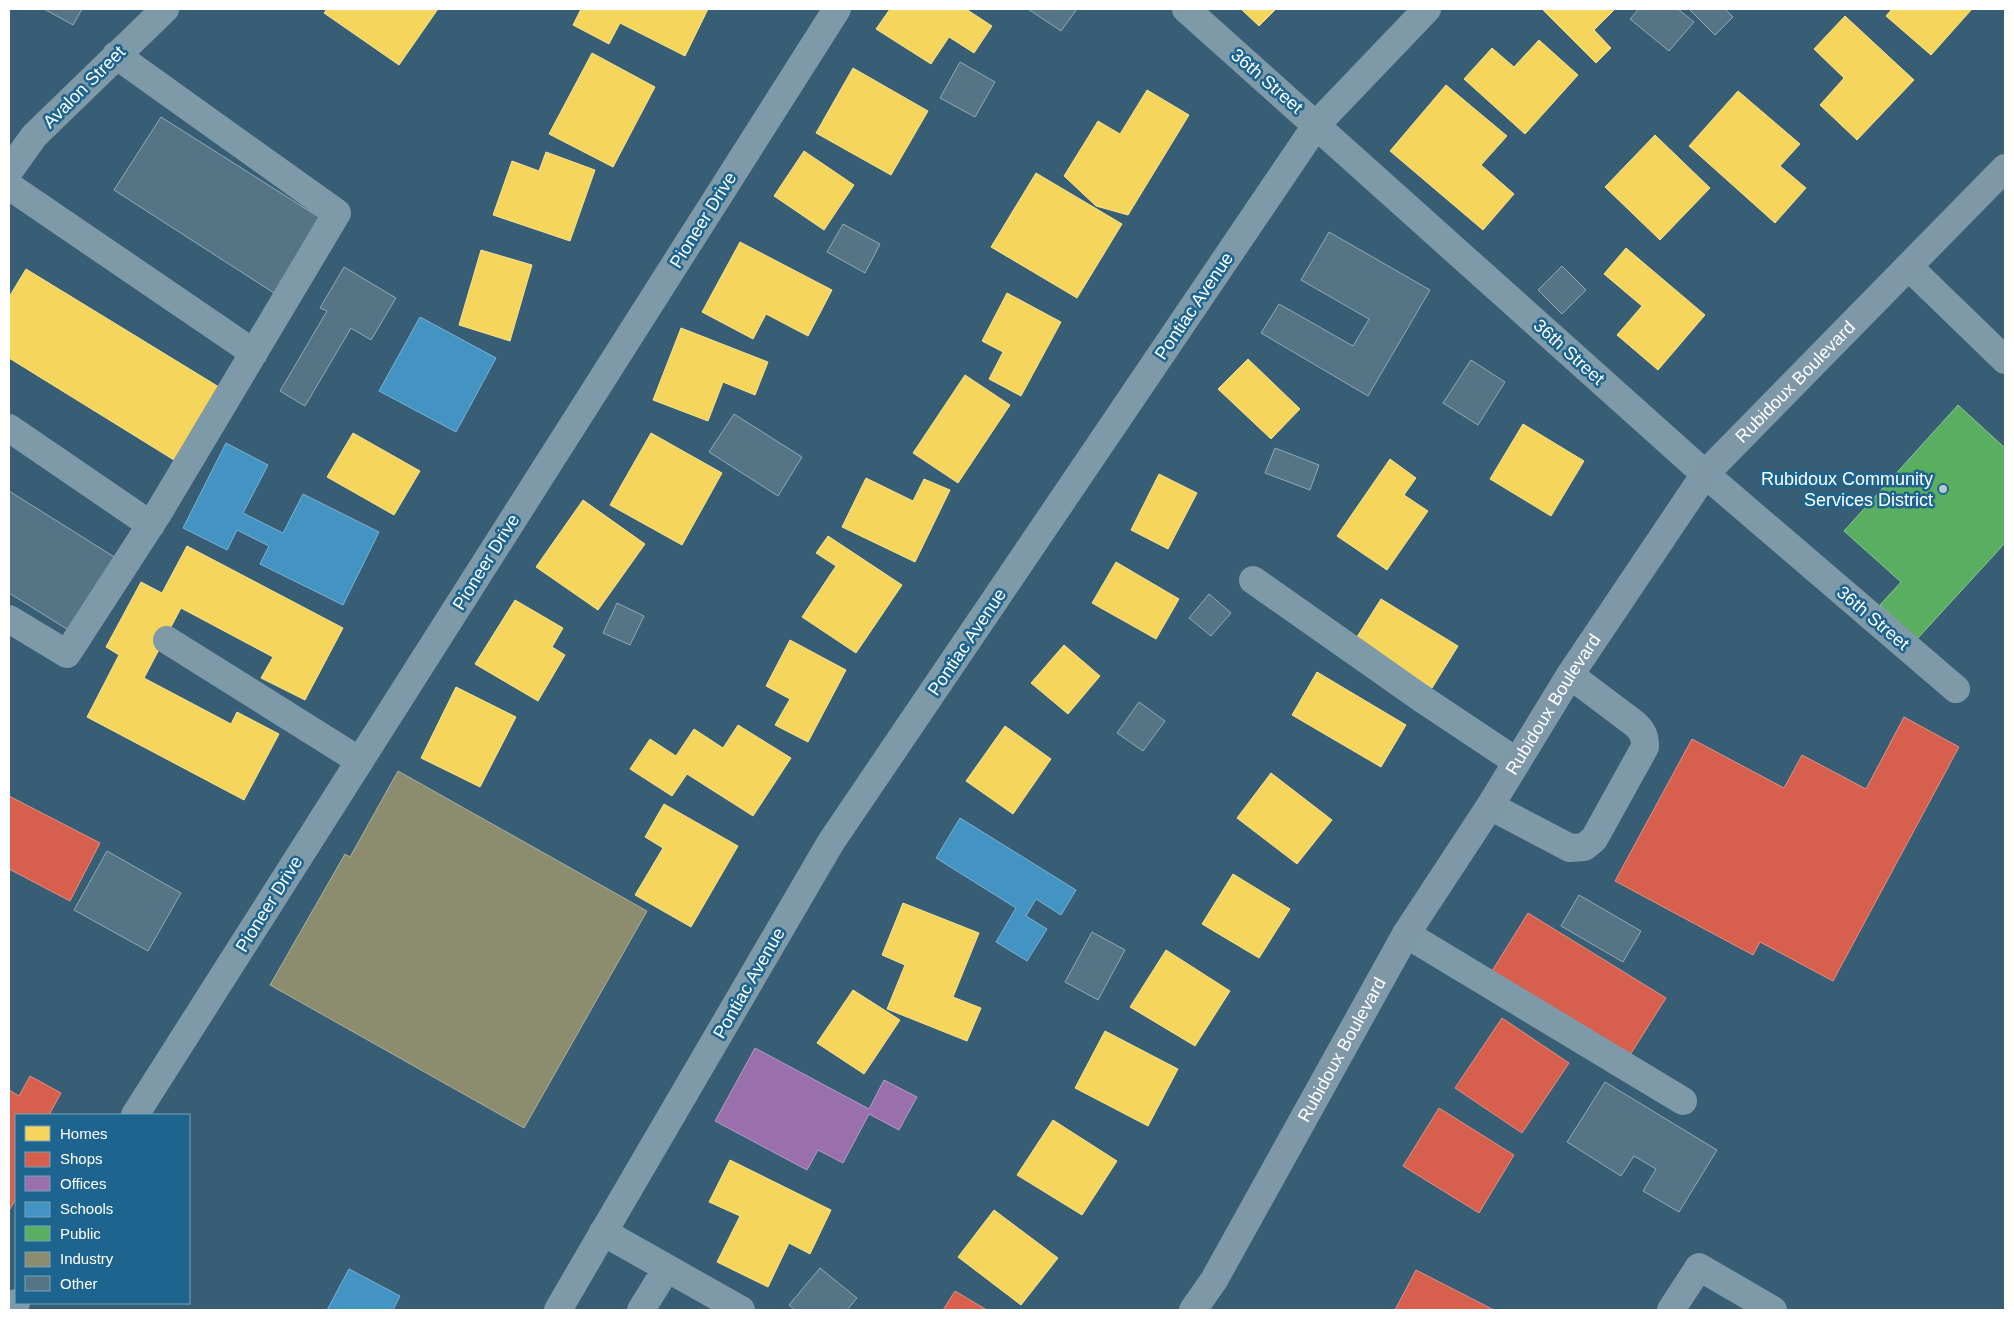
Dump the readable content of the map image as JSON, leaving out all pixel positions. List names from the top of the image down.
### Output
{
  "streets": {
    "main road": ["Rubidoux Boulevard"],
    "street": [
      "36th Street",
      "Avalon Street",
      "Pioneer Drive",
      "Pontiac Avenue"
    ]
  },
  "crossings": [
    ["36th Street", "Pontiac Avenue"],
    ["36th Street", "Rubidoux Boulevard"]
  ],
  "places": ["Rubidoux Community Services District"],
  "legend": [
    "Homes",
    "Shops",
    "Offices",
    "Schools",
    "Public",
    "Industry",
    "Other"
  ]
}
